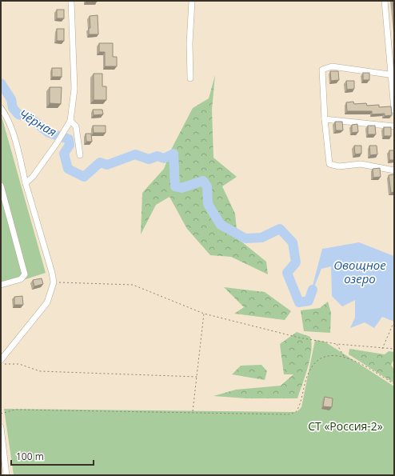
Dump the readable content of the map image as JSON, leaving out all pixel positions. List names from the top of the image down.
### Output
{
  "water": ["Чёрная", "Овощное озеро"],
  "parks": ["СТ «Россия-2»"],
  "scale_bar": "100 m"
}
